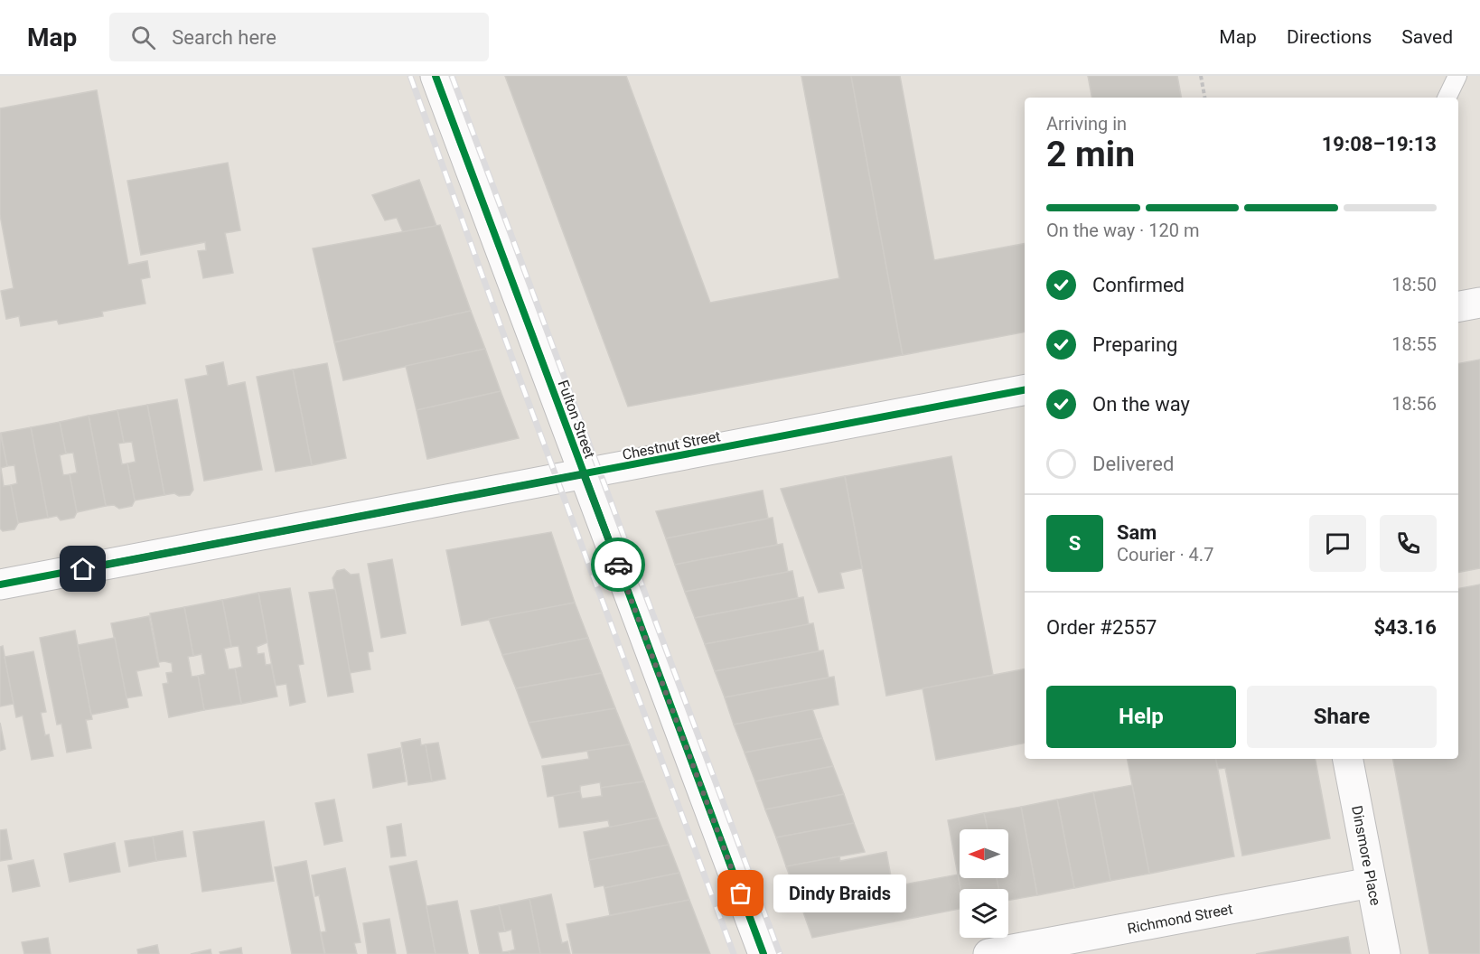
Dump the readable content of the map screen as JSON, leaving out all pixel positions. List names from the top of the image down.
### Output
{
  "streets": {
    "street": [
      "Fulton Street",
      "Chestnut Street",
      "Dinsmore Place",
      "Richmond Street"
    ]
  },
  "crossings": [
    ["Fulton Street", "Chestnut Street"],
    ["Dinsmore Place", "Richmond Street"]
  ],
  "places": ["Dindy Braids"],
  "north": "left",
  "page": {
    "header": "Map",
    "search": "Search here",
    "nav": ["Map", "Directions", "Saved"],
    "heading": ["2 min", "Arriving in", "19:08–19:13"],
    "panel": [
      "Sam",
      "Courier · 4.7",
      "Order #2557",
      "$43.16"
    ],
    "bar": "On the way · 120 m",
    "list": [
      ["Confirmed", "18:50"],
      ["Preparing", "18:55"],
      ["On the way", "18:56"],
      "Delivered"
    ],
    "round": "S",
    "buttons": ["Help", "Share"],
    "bubble": "Dindy Braids"
  }
}
